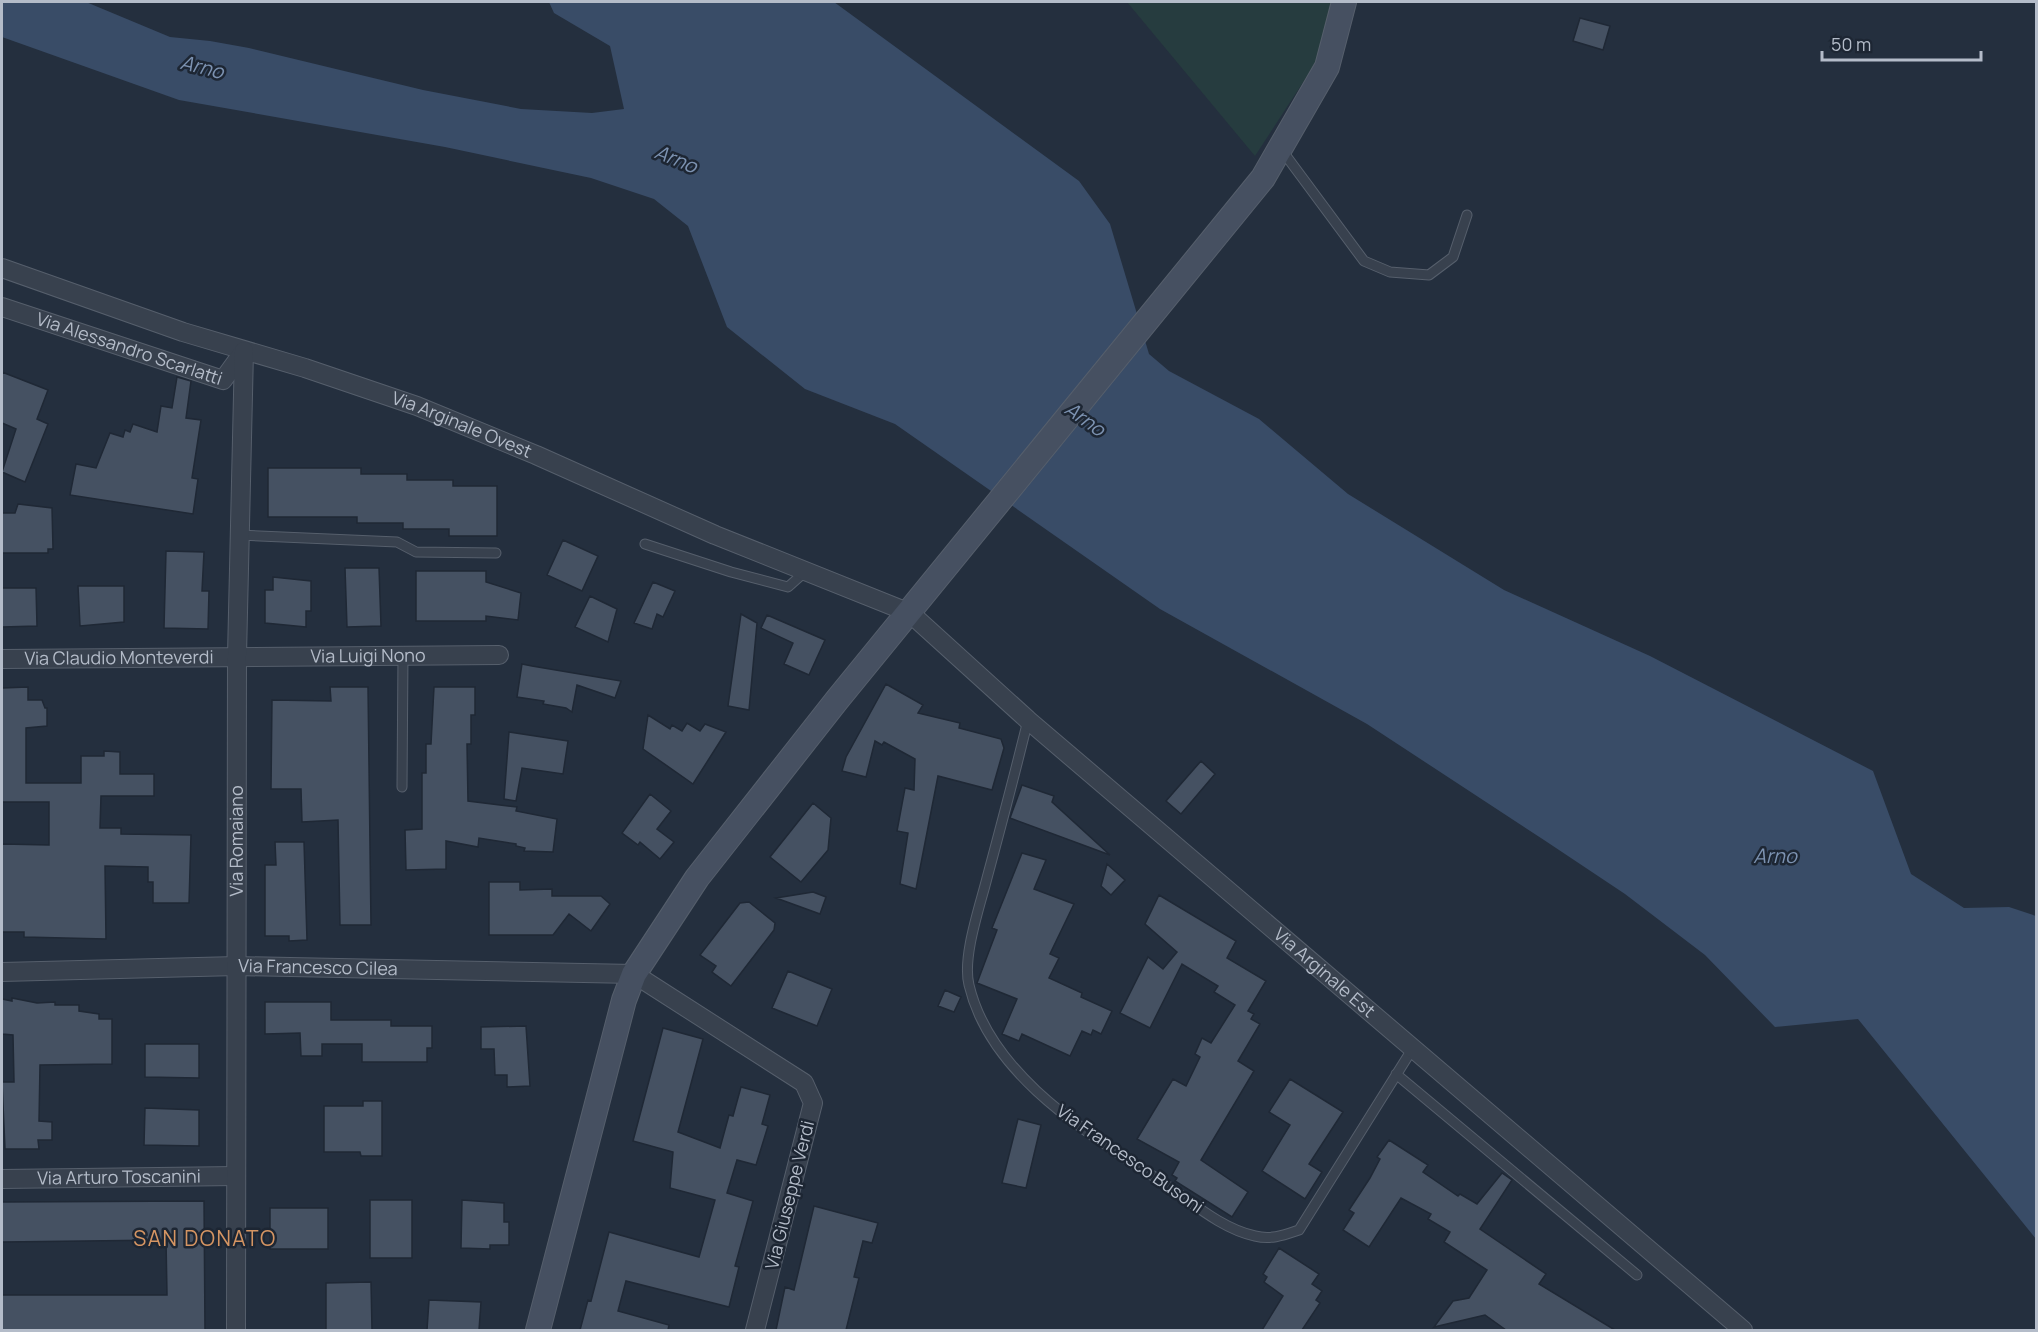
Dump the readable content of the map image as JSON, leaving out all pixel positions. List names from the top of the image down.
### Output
{
  "streets": {
    "street": [
      "Via Alessandro Scarlatti",
      "Via Arginale Ovest",
      "Via Luigi Nono",
      "Via Claudio Monteverdi",
      "Via Romaiano",
      "Via Francesco Cilea",
      "Via Arginale Est",
      "Via Arturo Toscanini",
      "Via Giuseppe Verdi"
    ],
    "lane": ["Via Francesco Busoni"]
  },
  "crossings": [
    ["Via Alessandro Scarlatti", "Via Arginale Ovest"],
    ["Via Alessandro Scarlatti", "Via Romaiano"],
    ["Via Arginale Ovest", "Via Romaiano"],
    ["Via Arginale Ovest", "Via Arginale Est"],
    ["Via Luigi Nono", "Via Claudio Monteverdi"],
    ["Via Luigi Nono", "Via Romaiano"],
    ["Via Claudio Monteverdi", "Via Romaiano"],
    ["Via Romaiano", "Via Francesco Cilea"],
    ["Via Romaiano", "Via Arturo Toscanini"],
    ["Via Francesco Cilea", "Via Giuseppe Verdi"],
    ["Via Arginale Est", "Via Francesco Busoni"]
  ],
  "districts": ["SAN DONATO"],
  "water": ["Arno"],
  "scale_bar": "50 m"
}
